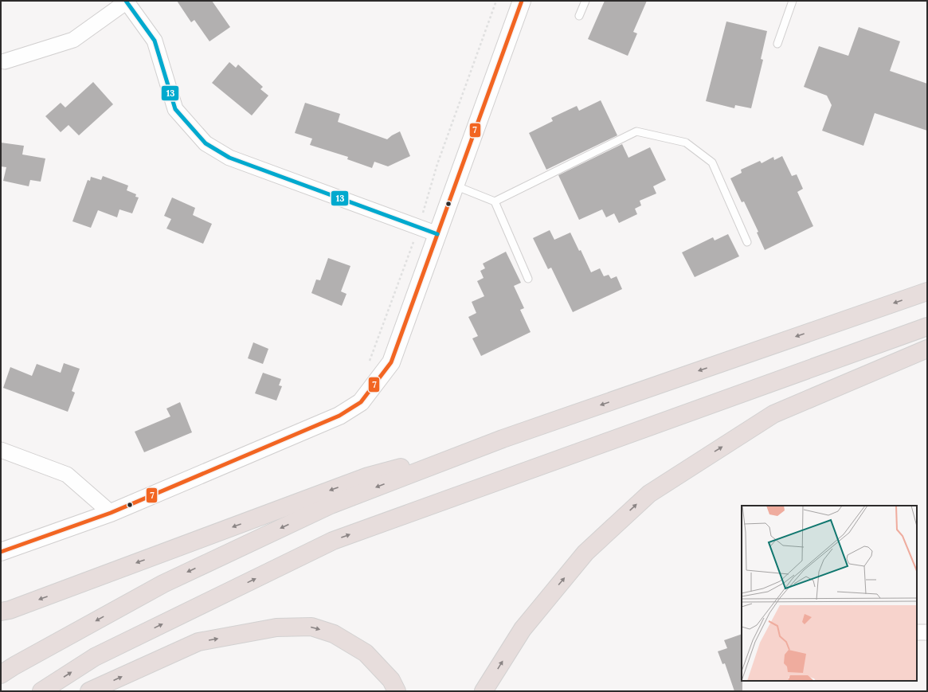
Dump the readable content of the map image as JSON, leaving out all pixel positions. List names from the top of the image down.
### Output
{
  "lines": ["transit line 7", "transit line 13"]
}
